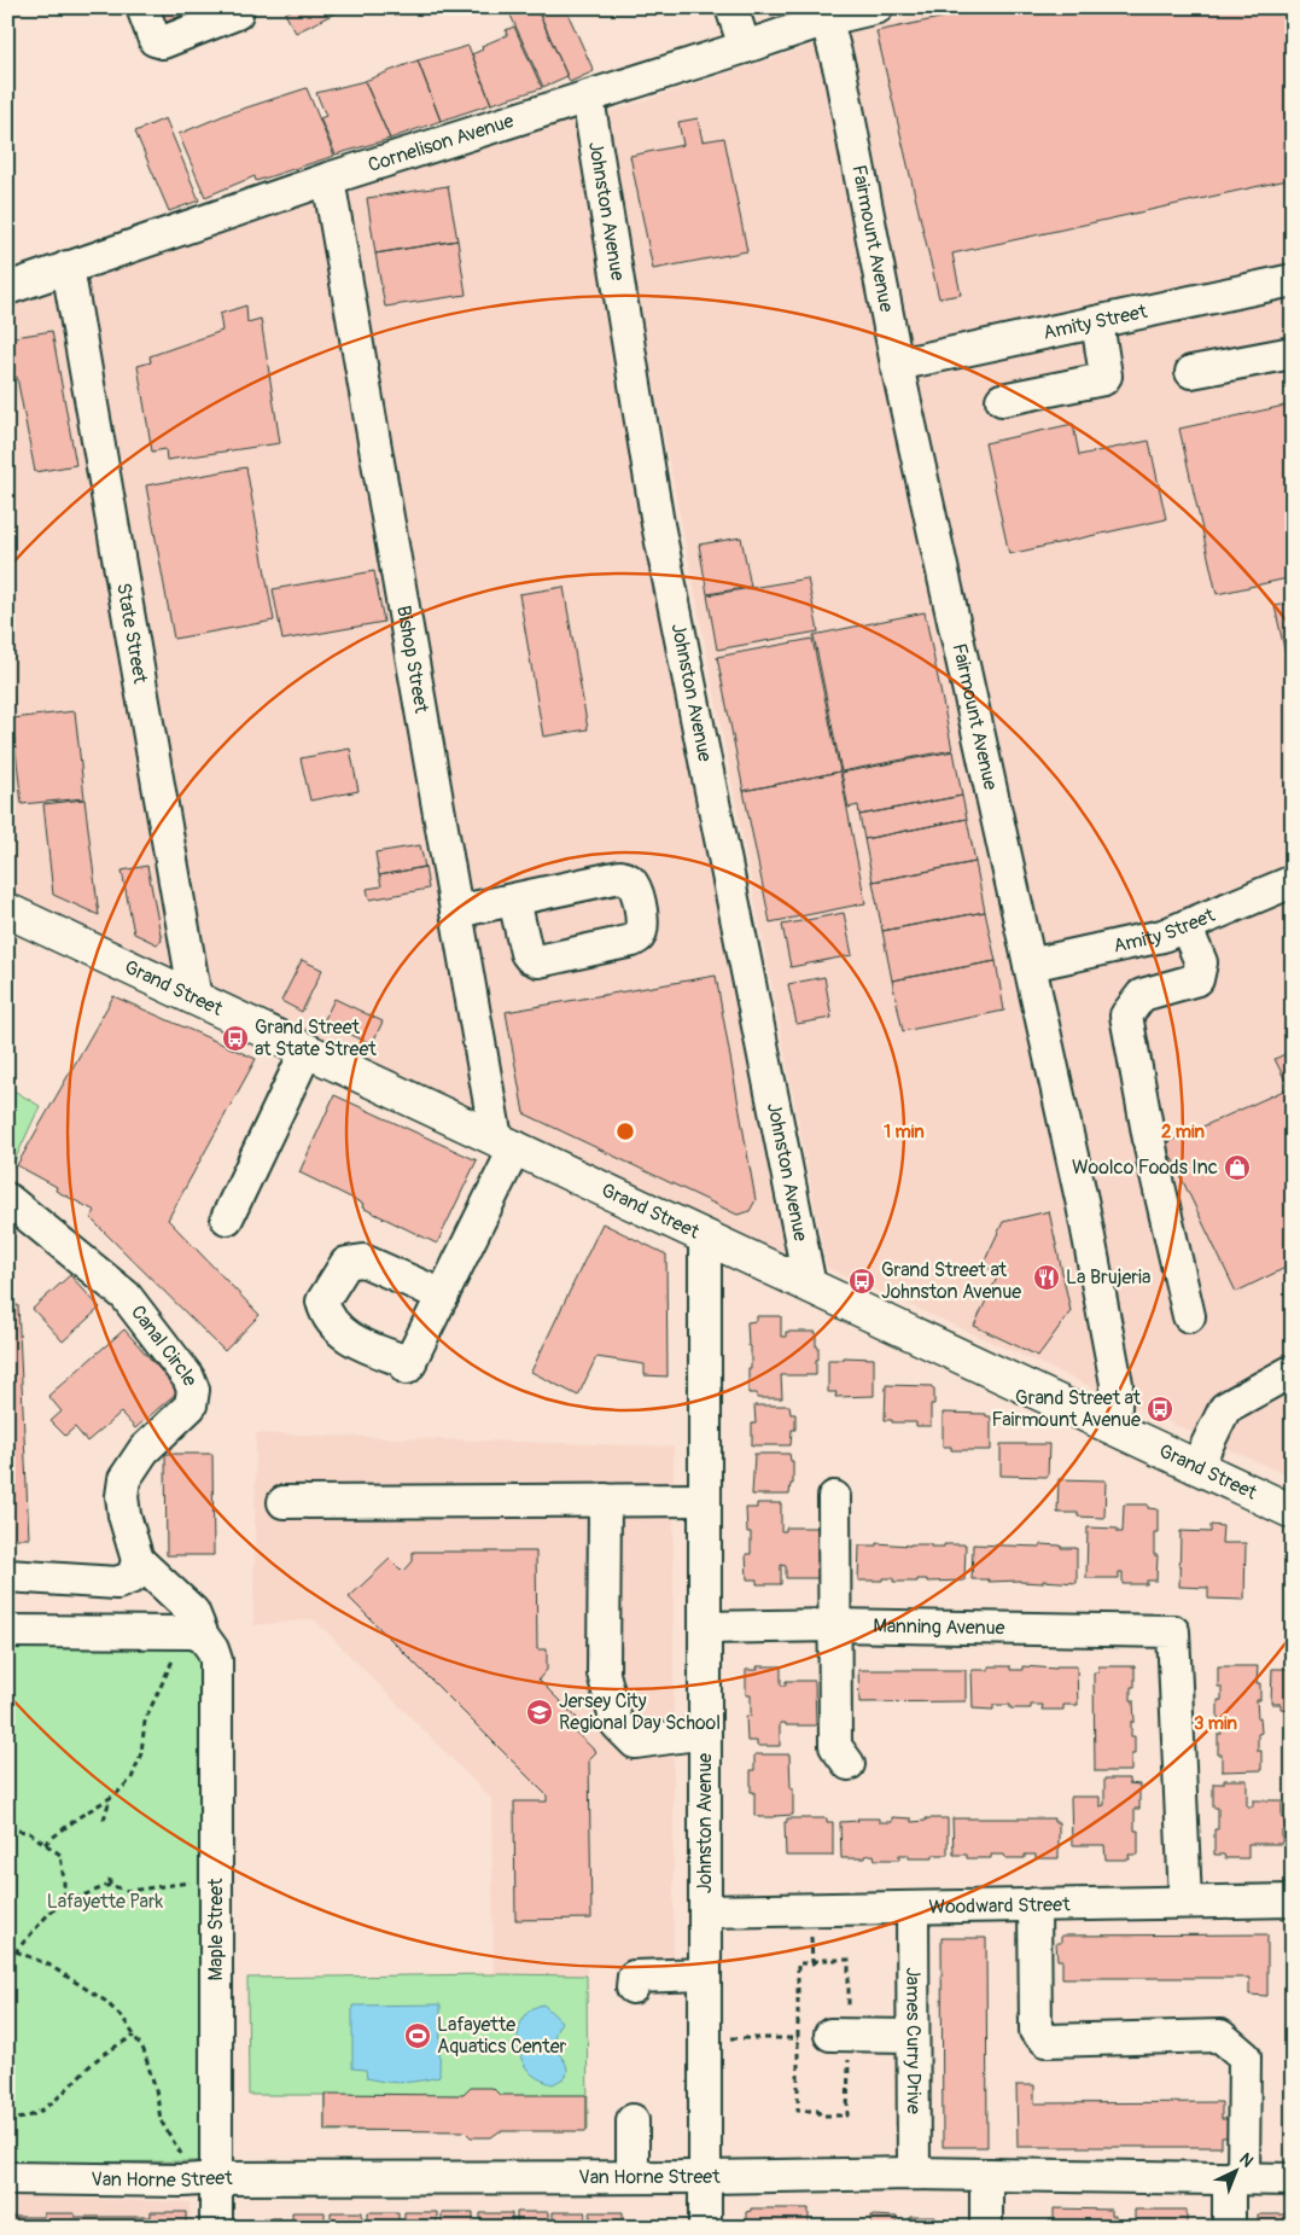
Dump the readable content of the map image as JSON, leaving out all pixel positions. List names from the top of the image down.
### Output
{
  "streets": {
    "main road": ["Grand Street"],
    "street": [
      "Cornelison Avenue",
      "Johnston Avenue",
      "Fairmount Avenue",
      "Amity Street",
      "State Street",
      "Bishop Street",
      "Canal Circle",
      "Manning Avenue",
      "Woodward Street",
      "Maple Street",
      "James Curry Drive",
      "Van Horne Street"
    ]
  },
  "crossings": [
    ["Cornelison Avenue", "Johnston Avenue"],
    ["Cornelison Avenue", "Fairmount Avenue"],
    ["Cornelison Avenue", "State Street"],
    ["Cornelison Avenue", "Bishop Street"],
    ["Johnston Avenue", "Grand Street"],
    ["Johnston Avenue", "Manning Avenue"],
    ["Johnston Avenue", "Woodward Street"],
    ["Johnston Avenue", "Van Horne Street"],
    ["Fairmount Avenue", "Amity Street"],
    ["Fairmount Avenue", "Grand Street"],
    ["State Street", "Grand Street"],
    ["Bishop Street", "Grand Street"],
    ["Canal Circle", "Maple Street"],
    ["Manning Avenue", "Woodward Street"],
    ["Woodward Street", "James Curry Drive"],
    ["Maple Street", "Van Horne Street"],
    ["James Curry Drive", "Van Horne Street"]
  ],
  "parks": ["Lafayette Park"],
  "places": {
    "bus stop": ["Grand Street at State Street", "Grand Street at Johnston Avenue", "Grand Street at Fairmount Avenue"],
    "shop": ["Woolco Foods Inc"],
    "restaurant": ["La Brujeria"],
    "school or university": ["Jersey City Regional Day School"],
    "sports": ["Lafayette Aquatics Center"]
  },
  "north": "top right",
  "rings": ["1 min", "2 min", "3 min"]
}
